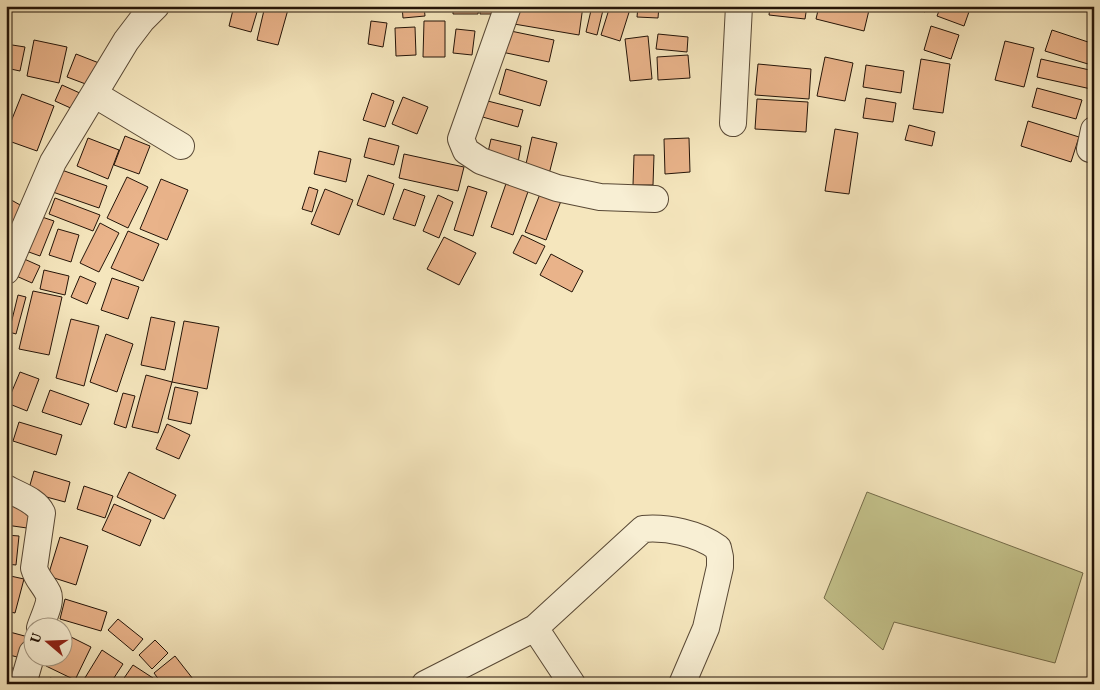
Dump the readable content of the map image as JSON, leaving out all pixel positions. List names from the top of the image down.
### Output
{
  "north": "left"
}
